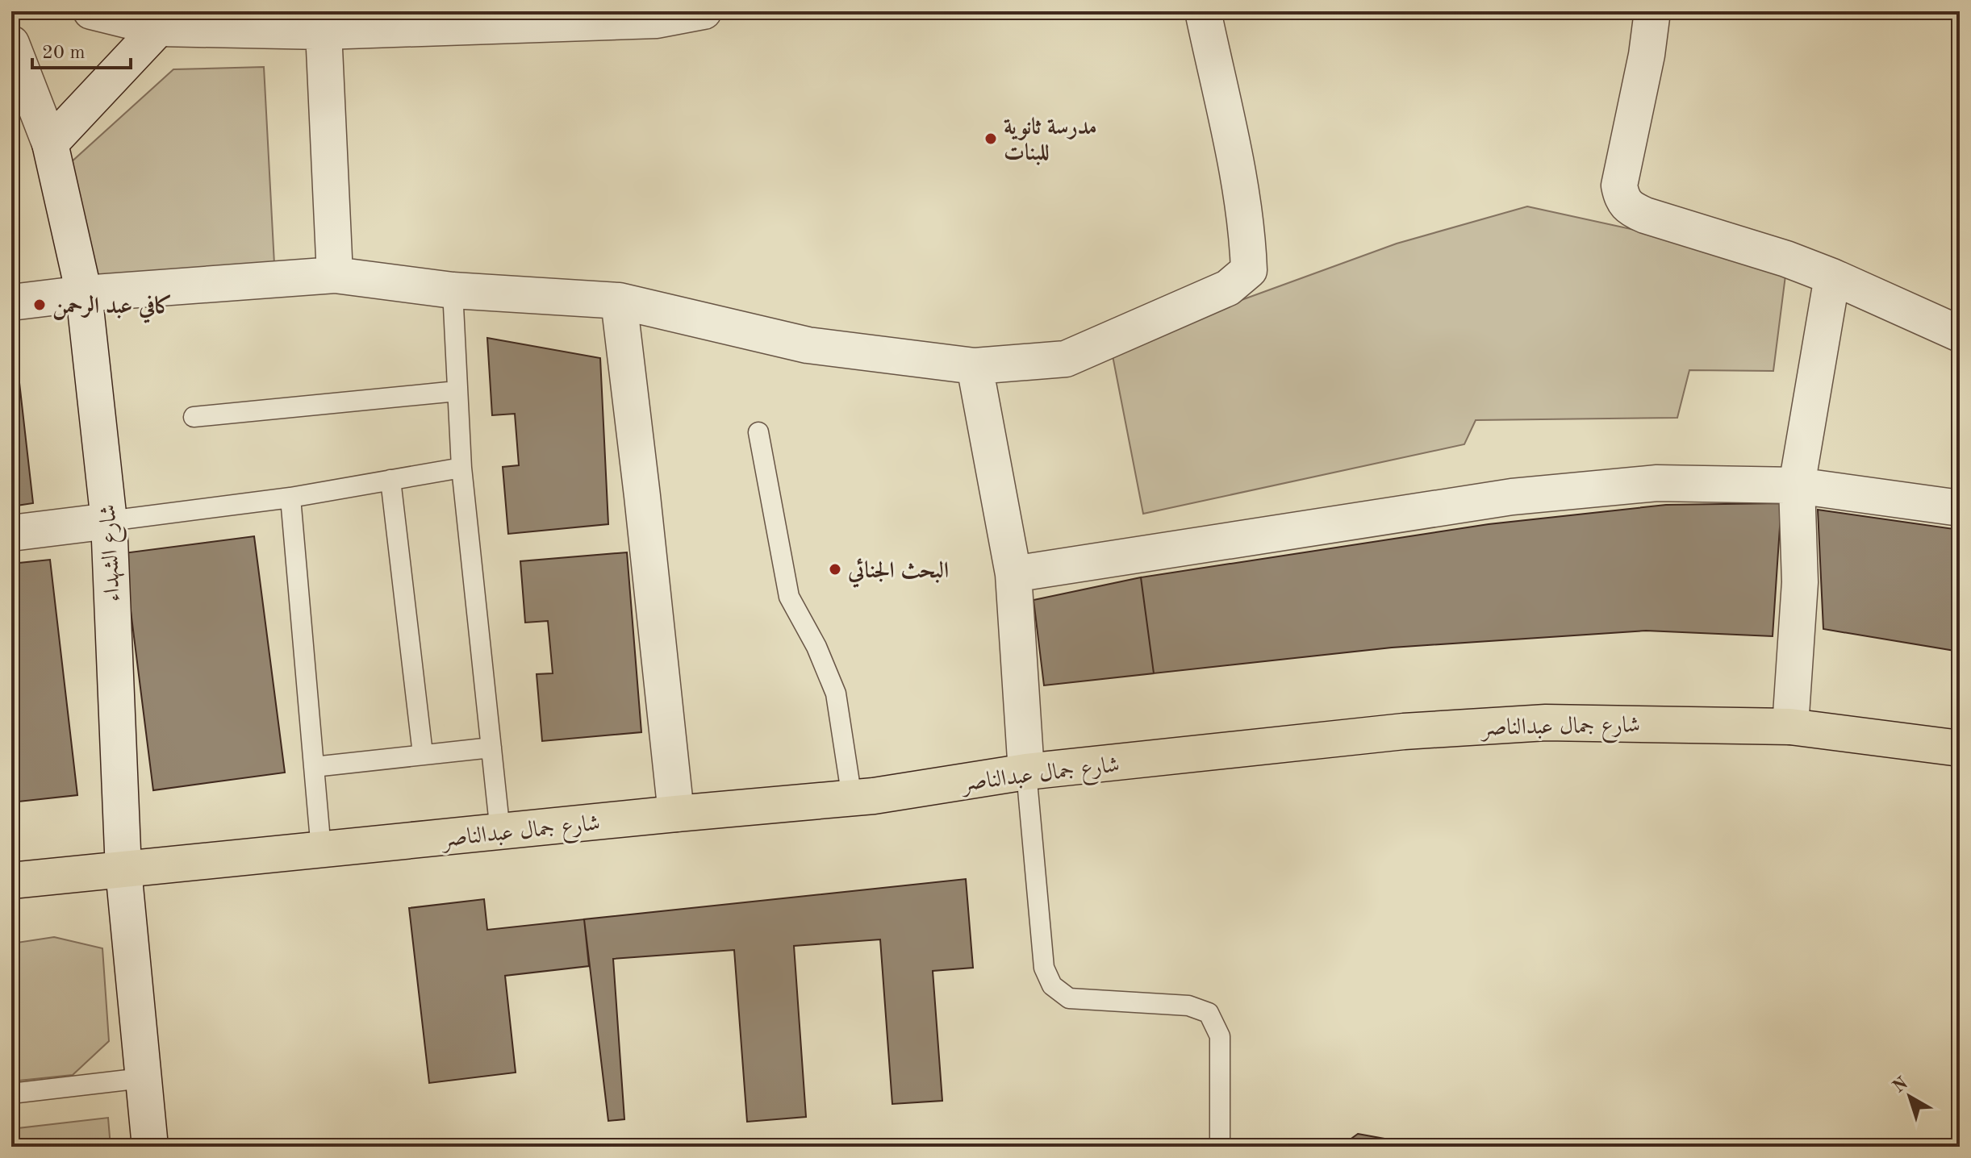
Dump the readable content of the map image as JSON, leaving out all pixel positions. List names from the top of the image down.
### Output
{
  "streets": {
    "main road": ["شارع جمال عبدالناصر"],
    "street": ["شارع الشهداء"]
  },
  "crossings": [
    ["شارع الشهداء", "شارع جمال عبدالناصر"]
  ],
  "places": ["مدرسة ثانوية للبنات", "كافي عبد الرحمن", "البحث الجنائي"],
  "scale_bar": "20 m",
  "north": "top left"
}
